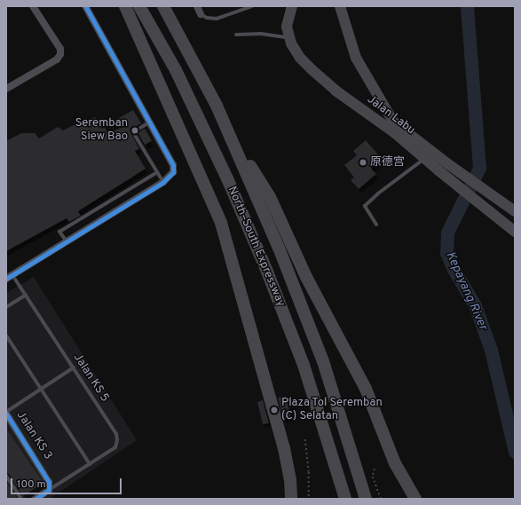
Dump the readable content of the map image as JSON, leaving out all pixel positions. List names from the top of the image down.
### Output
{
  "streets": {
    "highway": ["North–South Expressway"],
    "main road": ["Jalan Labu"],
    "street": ["Jalan KS 3"],
    "lane": ["Jalan KS 5"]
  },
  "water": ["Kepayang River"],
  "places": ["Seremban Siew Bao", "原德宫", "Plaza Tol Seremban (C) Selatan"],
  "scale_bar": "100 m"
}
